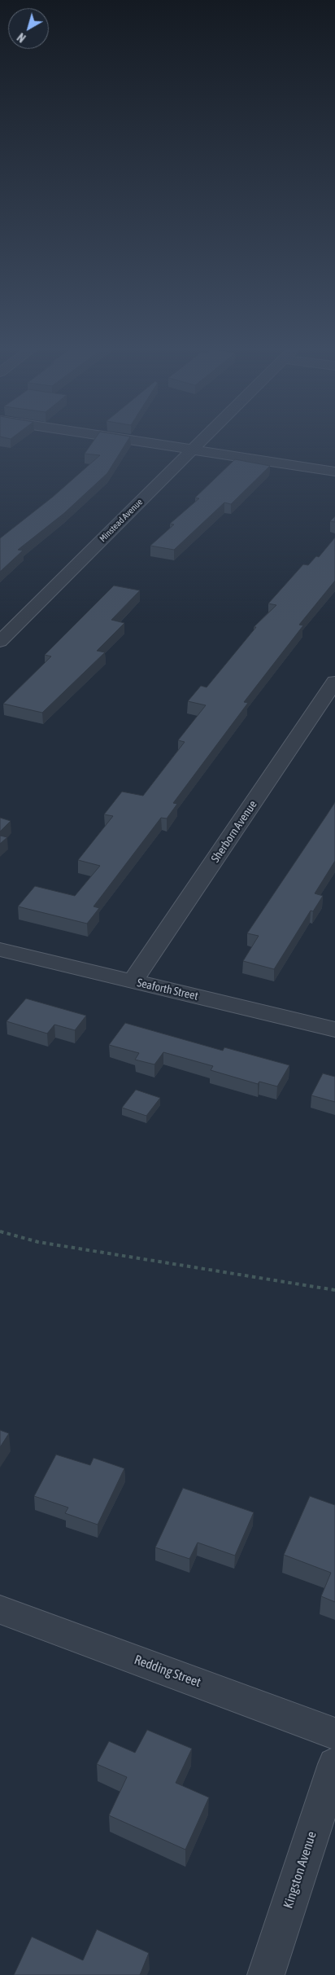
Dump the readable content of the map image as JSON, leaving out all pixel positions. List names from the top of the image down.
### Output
{
  "streets": {
    "street": [
      "Minstead Avenue",
      "Sherborn Avenue",
      "Seaforth Street",
      "Redding Street",
      "Kingston Avenue"
    ]
  },
  "crossings": [
    ["Sherborn Avenue", "Seaforth Street"]
  ],
  "north": "bottom left"
}
